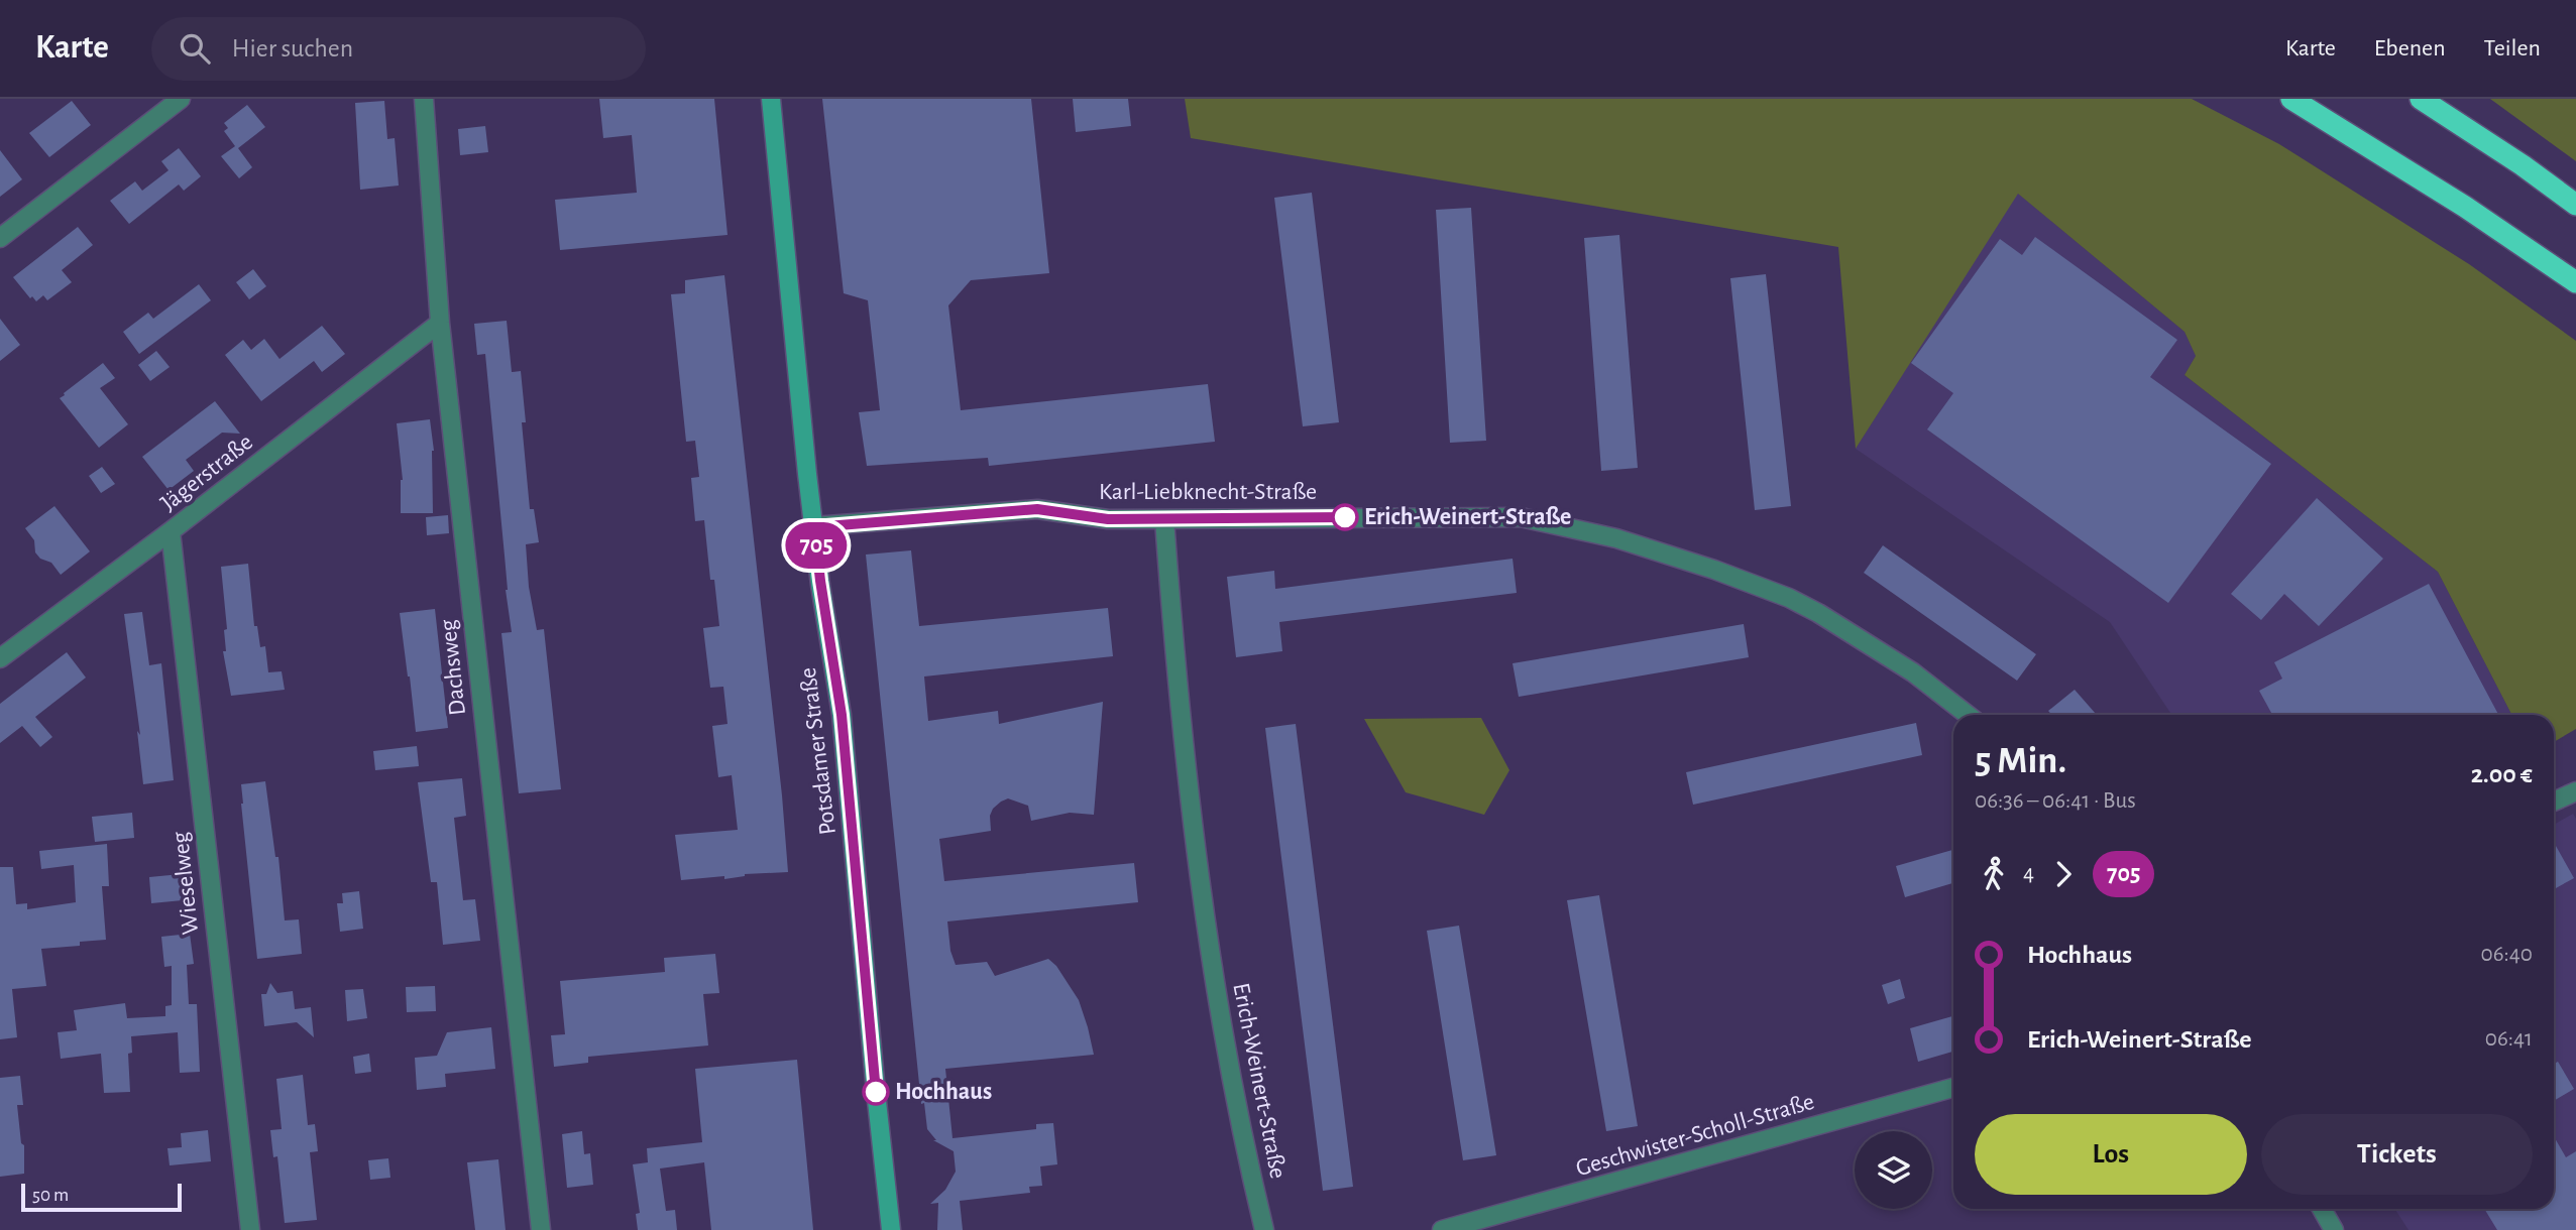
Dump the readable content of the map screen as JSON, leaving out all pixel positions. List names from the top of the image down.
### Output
{
  "streets": {
    "main road": ["Potsdamer Straße"],
    "street": [
      "Jägerstraße",
      "Karl-Liebknecht-Straße",
      "Dachsweg",
      "Wieselweg",
      "Erich-Weinert-Straße",
      "Geschwister-Scholl-Straße"
    ]
  },
  "crossings": [
    ["Jägerstraße", "Dachsweg"],
    ["Jägerstraße", "Wieselweg"],
    ["Karl-Liebknecht-Straße", "Potsdamer Straße"],
    ["Karl-Liebknecht-Straße", "Erich-Weinert-Straße"]
  ],
  "places": ["Erich-Weinert-Straße", "Hochhaus"],
  "lines": ["bus line 705"],
  "scale_bar": "50 m",
  "page": {
    "header": "Karte",
    "search": "Hier suchen",
    "nav": ["Karte", "Ebenen", "Teilen"],
    "on_map": "705",
    "heading": ["5 Min.", "06:36 – 06:41 · Bus", "2.00 €"],
    "legs": ["4", "705"],
    "list": [
      {
        "name": "Hochhaus",
        "value": "06:40"
      },
      {
        "name": "Erich-Weinert-Straße",
        "value": "06:41"
      }
    ],
    "buttons": ["Los", "Tickets"],
    "scale": "50 m"
  }
}
